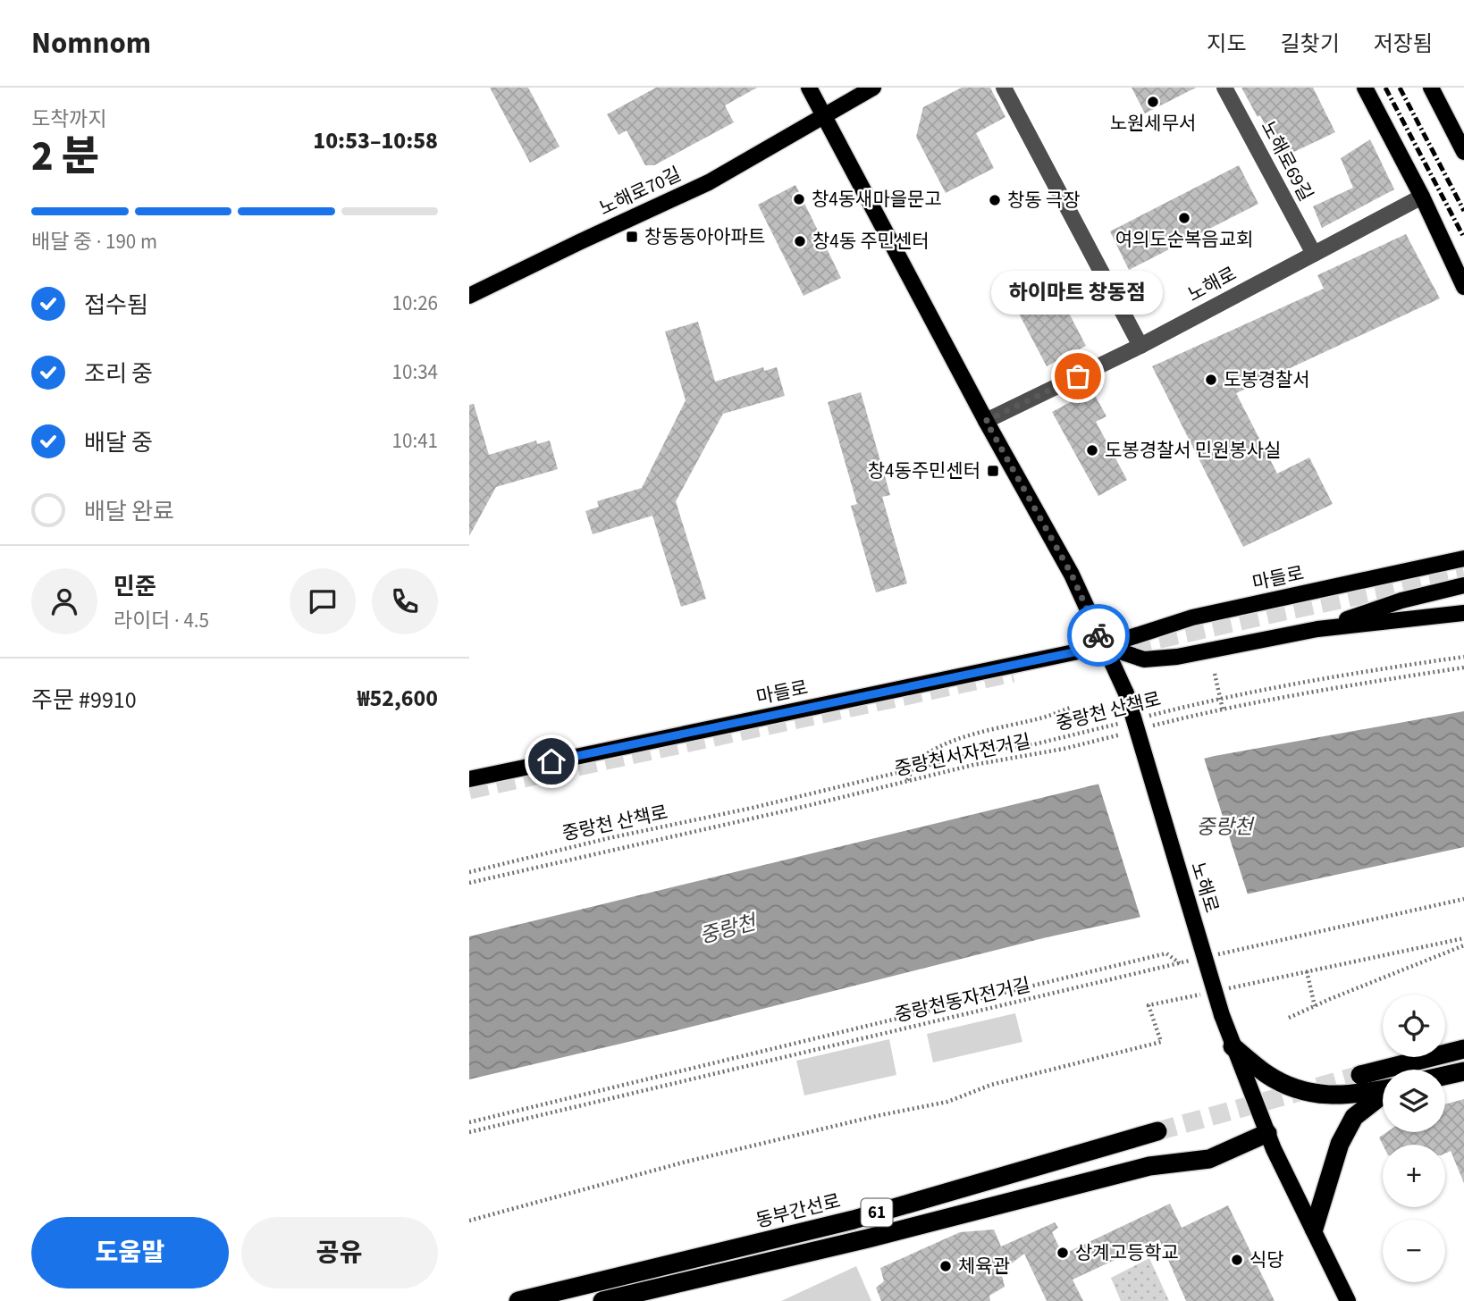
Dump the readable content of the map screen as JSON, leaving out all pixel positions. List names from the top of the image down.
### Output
{
  "streets": {
    "highway": ["동부간선로", "61"],
    "main road": ["노해로70길", "노해로", "마들로"],
    "street": ["노해로69길"],
    "path": ["중랑천 산책로", "중랑천서자전거길", "중랑천동자전거길"]
  },
  "crossings": [
    ["노해로69길", "노해로"],
    ["노해로70길", "노해로"],
    ["노해로", "마들로"]
  ],
  "water": ["중랑천"],
  "places": {
    "other": [
      "노원세무서",
      "창4동새마을문고",
      "창동 극장",
      "여의도순복음교회",
      "창4동 주민센터",
      "하이마트 창동점",
      "도봉경찰서",
      "도봉경찰서 민원봉사실",
      "상계고등학교",
      "식당",
      "체육관"
    ],
    "transit": ["창동동아아파트", "창4동주민센터"]
  },
  "page": {
    "header": "Nomnom",
    "nav": ["지도", "길찾기", "저장됨"],
    "heading": ["2 분", "도착까지", "10:53–10:58"],
    "panel": [
      "민준",
      "라이더 · 4.5",
      "주문 #9910",
      "₩52,600"
    ],
    "bar": "배달 중 · 190 m",
    "list": [
      ["접수됨", "10:26"],
      ["조리 중", "10:34"],
      ["배달 중", "10:41"],
      "배달 완료"
    ],
    "bubble": "하이마트 창동점",
    "map_buttons": ["+", "−"],
    "buttons": ["도움말", "공유"]
  }
}
